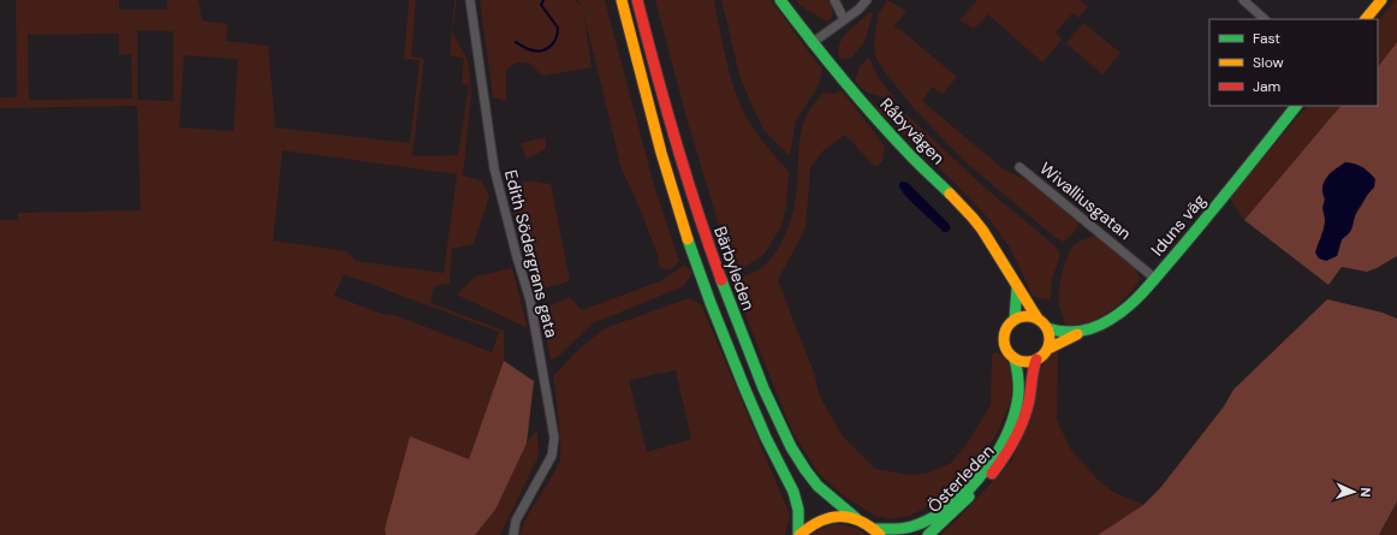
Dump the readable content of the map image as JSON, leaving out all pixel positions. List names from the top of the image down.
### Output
{
  "streets": {
    "main road": [
      "Råbyvägen",
      "Iduns väg",
      "Bärbyleden",
      "Österleden"
    ],
    "street": ["Wivalliusgatan", "Edith Södergrans gata"]
  },
  "crossings": [
    ["Råbyvägen", "Iduns väg"],
    ["Råbyvägen", "Österleden"],
    ["Wivalliusgatan", "Iduns väg"],
    ["Iduns väg", "Österleden"],
    ["Bärbyleden", "Österleden"]
  ],
  "legend": ["Fast", "Slow", "Jam"],
  "north": "right"
}
